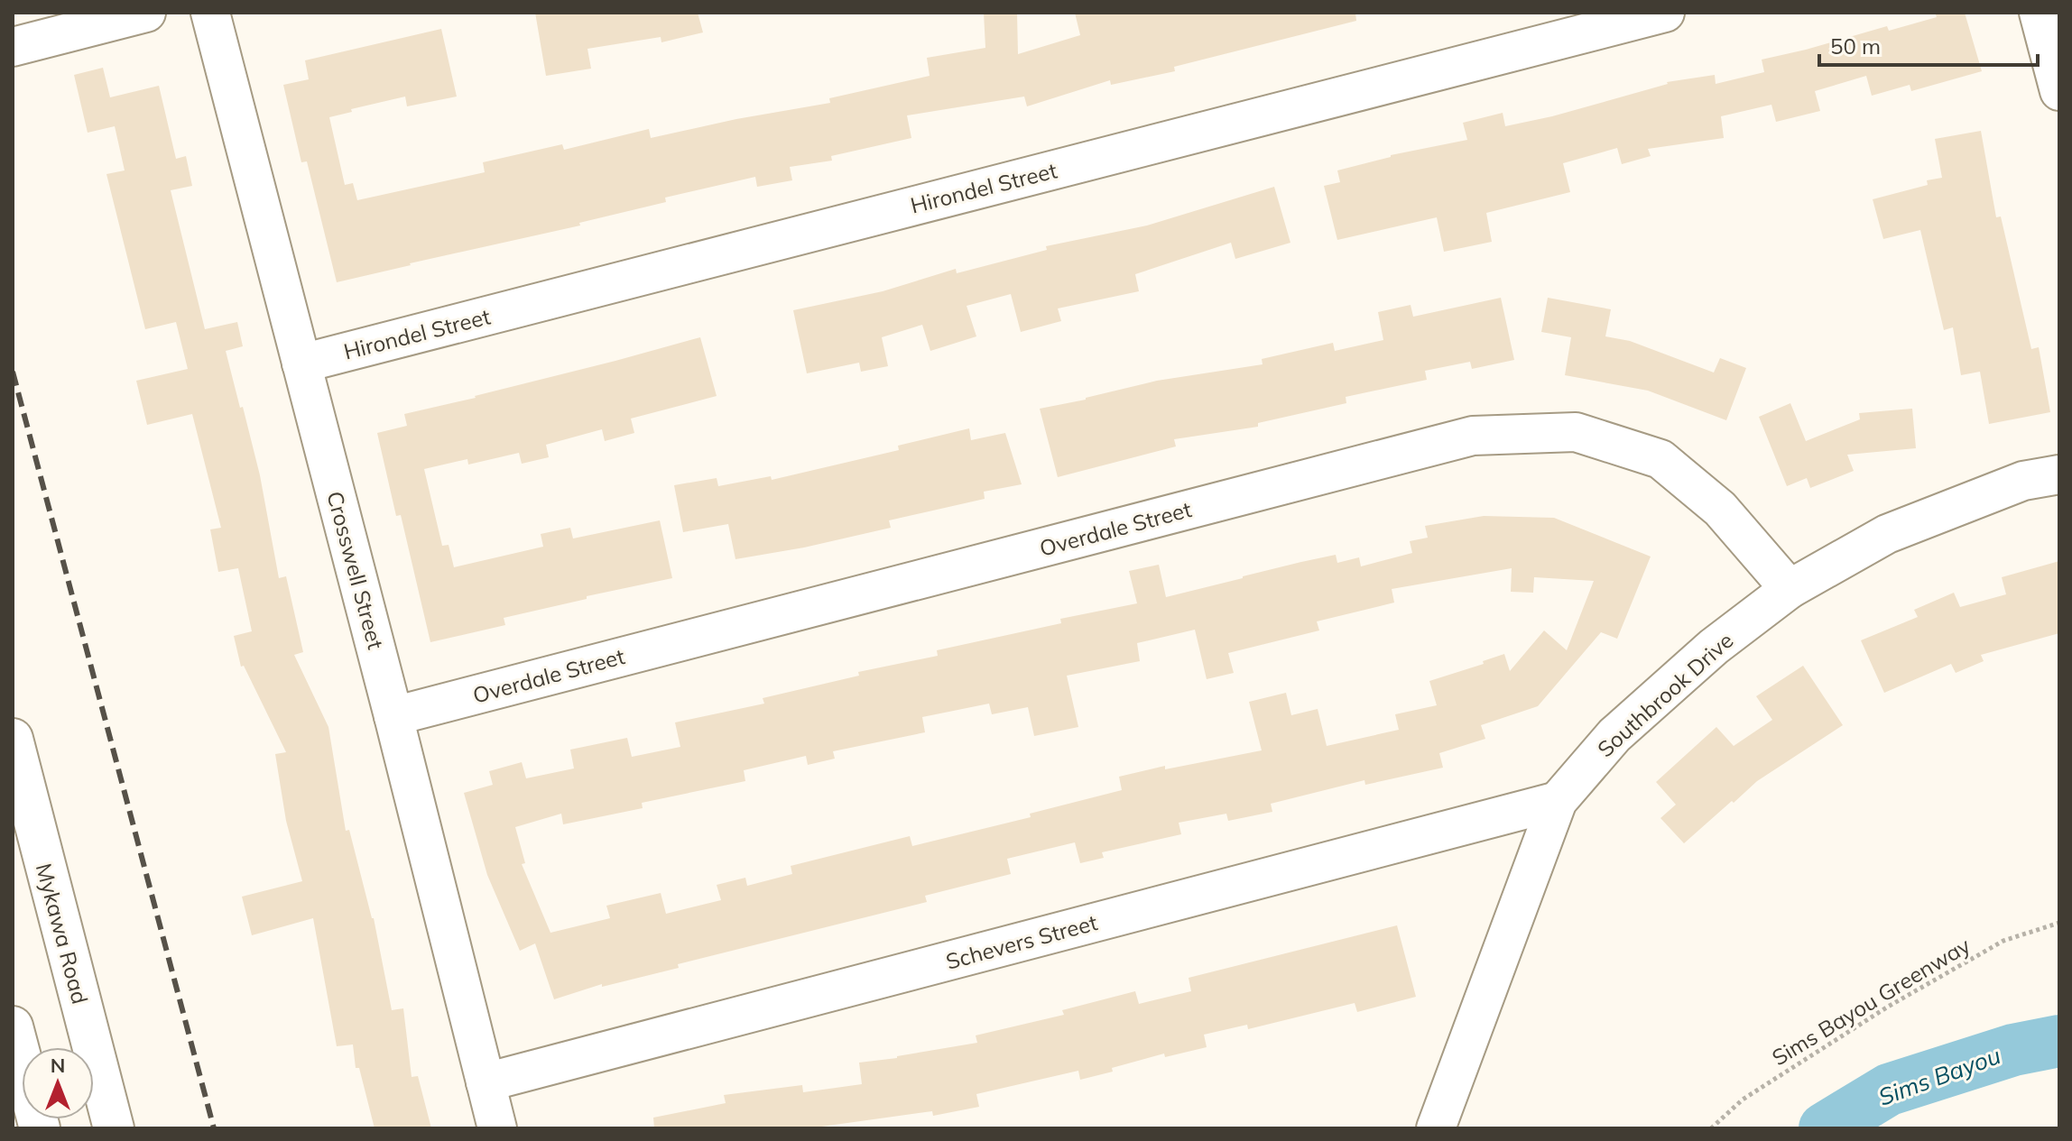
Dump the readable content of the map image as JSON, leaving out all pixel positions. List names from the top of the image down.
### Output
{
  "streets": {
    "main road": ["Mykawa Road"],
    "street": [
      "Hirondel Street",
      "Overdale Street",
      "Crosswell Street",
      "Southbrook Drive",
      "Schevers Street"
    ],
    "path": ["Sims Bayou Greenway"]
  },
  "crossings": [
    ["Hirondel Street", "Crosswell Street"],
    ["Overdale Street", "Crosswell Street"],
    ["Overdale Street", "Southbrook Drive"],
    ["Crosswell Street", "Schevers Street"],
    ["Southbrook Drive", "Schevers Street"]
  ],
  "water": ["Sims Bayou"],
  "scale_bar": "50 m",
  "north": "top"
}
